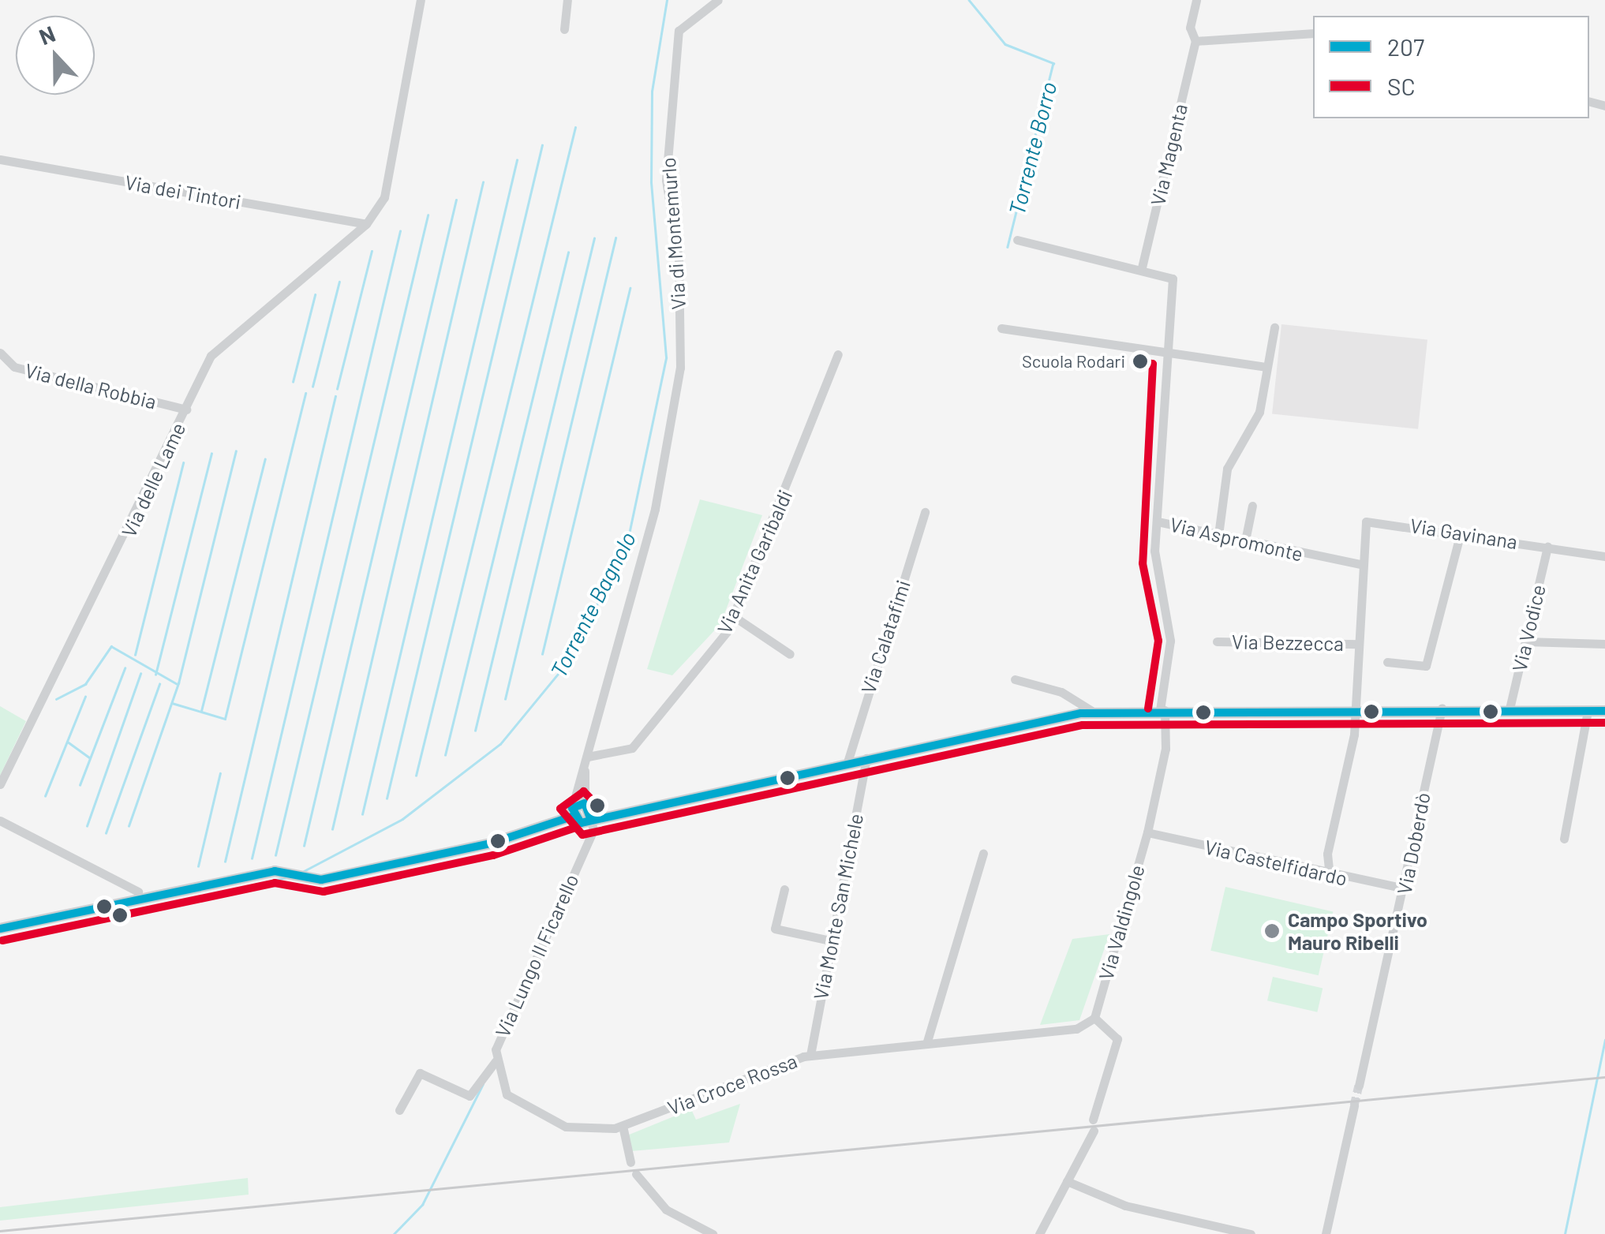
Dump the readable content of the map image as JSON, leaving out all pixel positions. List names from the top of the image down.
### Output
{
  "streets": {
    "street": [
      "Via Magenta",
      "Via dei Tintori",
      "Via di Montemurlo",
      "Via della Robbia",
      "Via delle Lame",
      "Via Gavinana",
      "Via Aspromonte",
      "Via Anita Garibaldi",
      "Via Vodice",
      "Via Calatafimi",
      "Via Bezzecca",
      "Via Doberdò",
      "Via Castelfidardo",
      "Via Monte San Michele",
      "Via Valdingole",
      "Via Lungo Il Ficarello",
      "Via Croce Rossa"
    ]
  },
  "crossings": [
    ["Via Magenta", "Via Valdingole"],
    ["Via dei Tintori", "Via delle Lame"],
    ["Via di Montemurlo", "Via Anita Garibaldi"],
    ["Via di Montemurlo", "Via Lungo Il Ficarello"],
    ["Via della Robbia", "Via delle Lame"],
    ["Via Gavinana", "Via Aspromonte"],
    ["Via Gavinana", "Via Vodice"],
    ["Via Aspromonte", "Via Valdingole"],
    ["Via Doberdò", "Via Castelfidardo"],
    ["Via Castelfidardo", "Via Valdingole"],
    ["Via Monte San Michele", "Via Croce Rossa"],
    ["Via Valdingole", "Via Croce Rossa"],
    ["Via Lungo Il Ficarello", "Via Croce Rossa"]
  ],
  "water": ["Torrente Borro", "Torrente Bagnolo"],
  "places": ["Scuola Rodari", "Campo Sportivo Mauro Ribelli"],
  "lines": ["transit line SC", "transit line 207"],
  "legend": ["207", "SC"],
  "north": "top"
}
